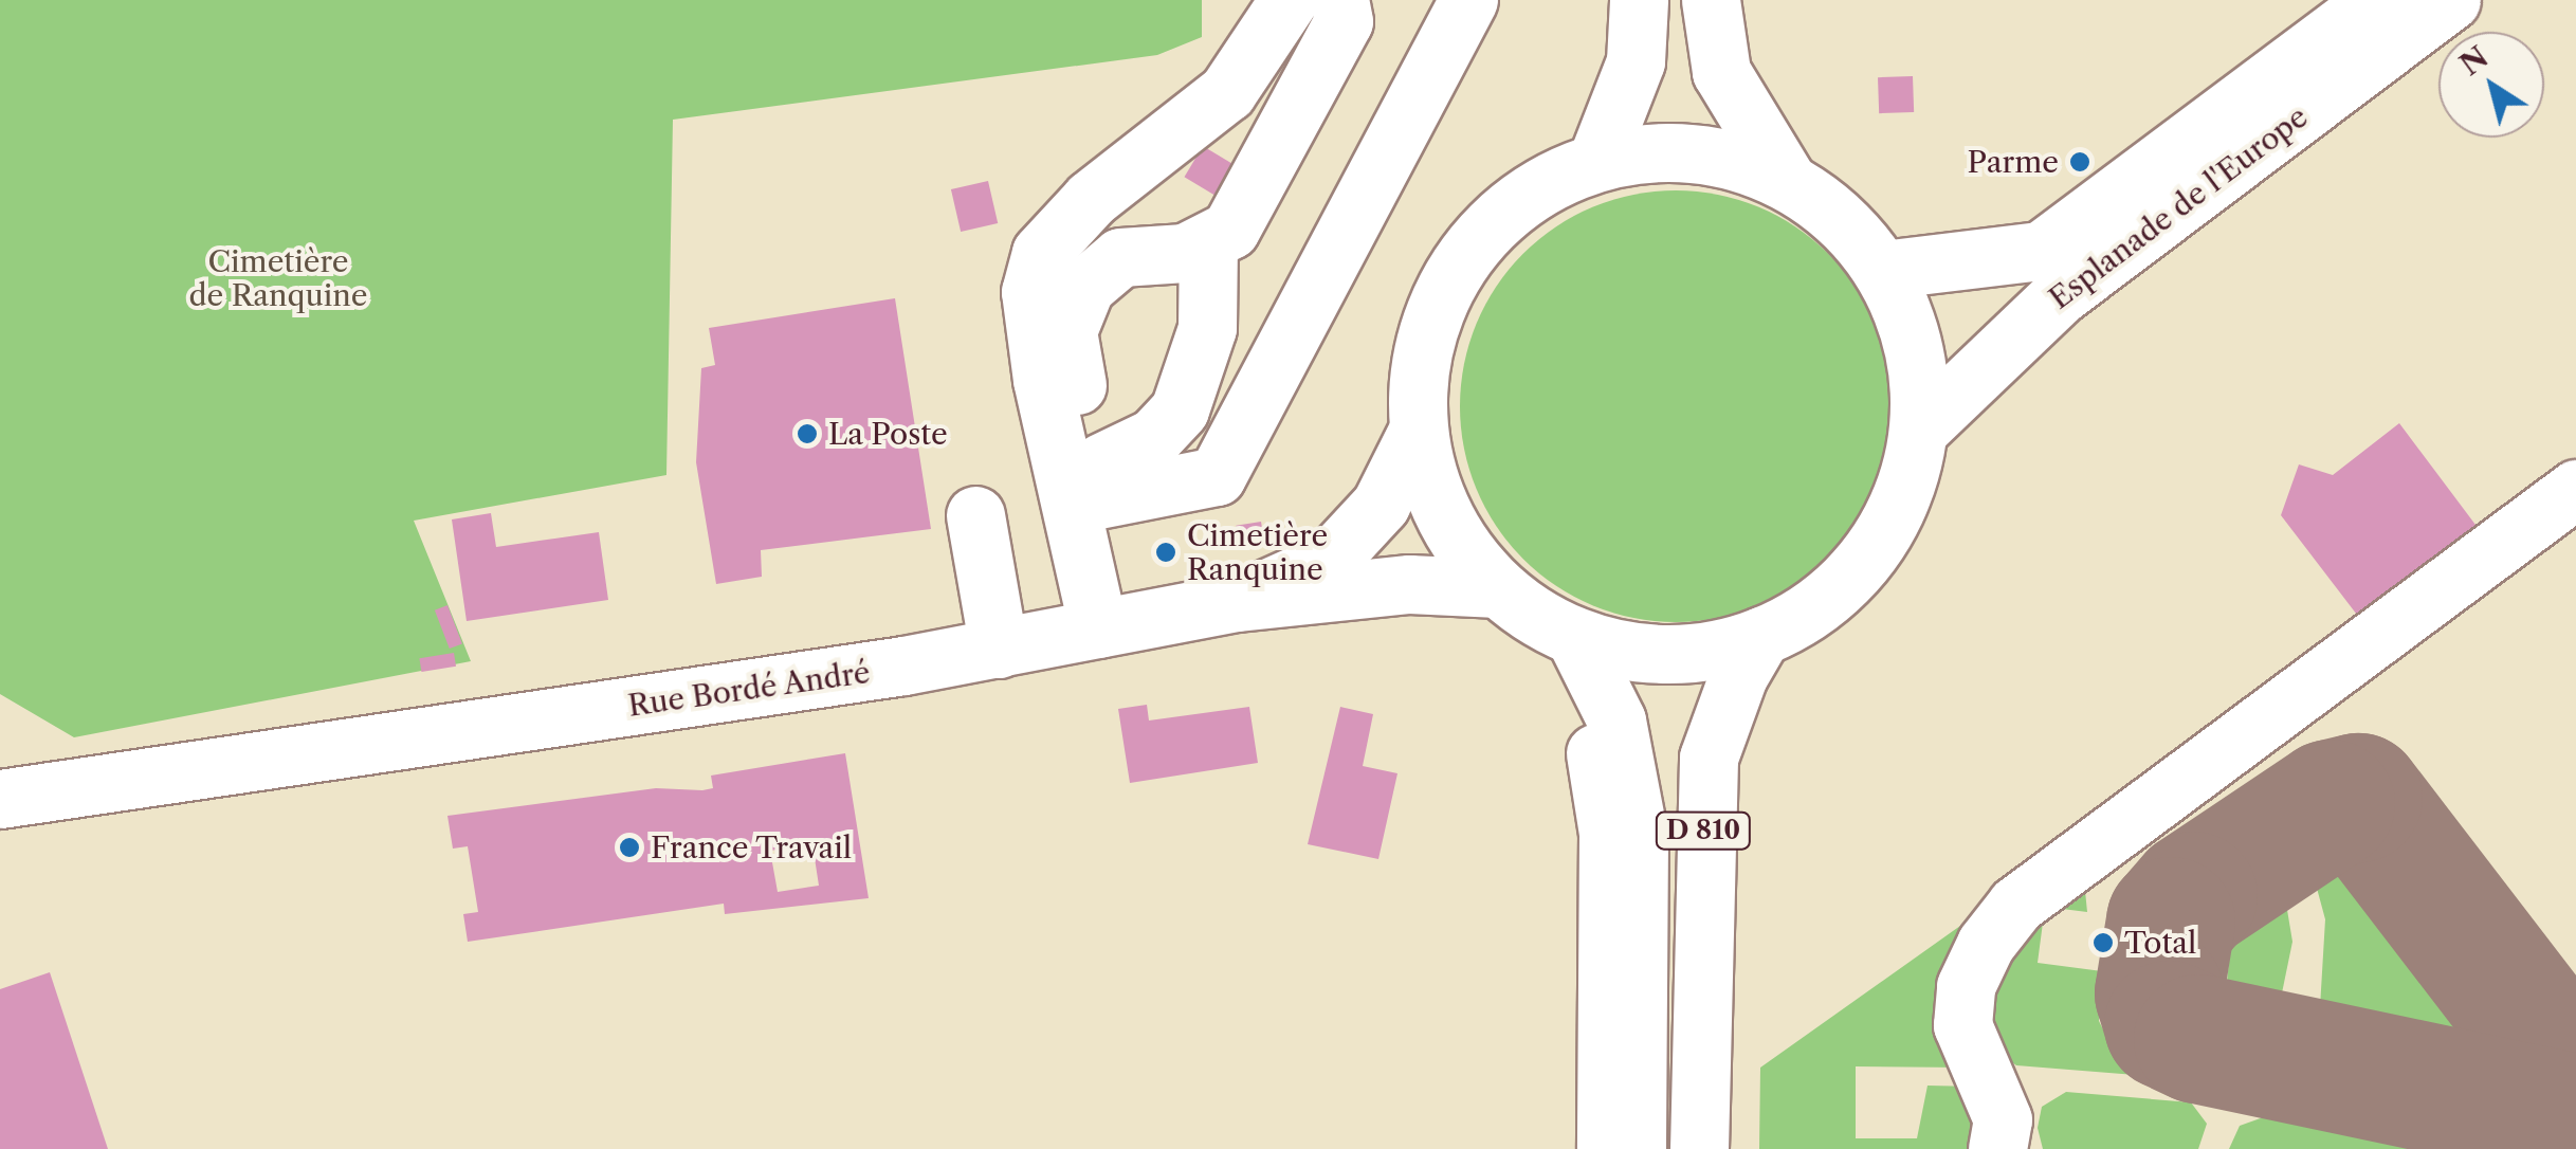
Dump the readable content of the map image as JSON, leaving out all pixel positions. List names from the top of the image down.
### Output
{
  "streets": {
    "street": ["Esplanade de l'Europe", "Rue Bordé André", "D 810"]
  },
  "parks": ["Cimetière de Ranquine"],
  "places": [
    "Parme",
    "La Poste",
    "Cimetière Ranquine",
    "France Travail",
    "Total"
  ],
  "north": "top left"
}
